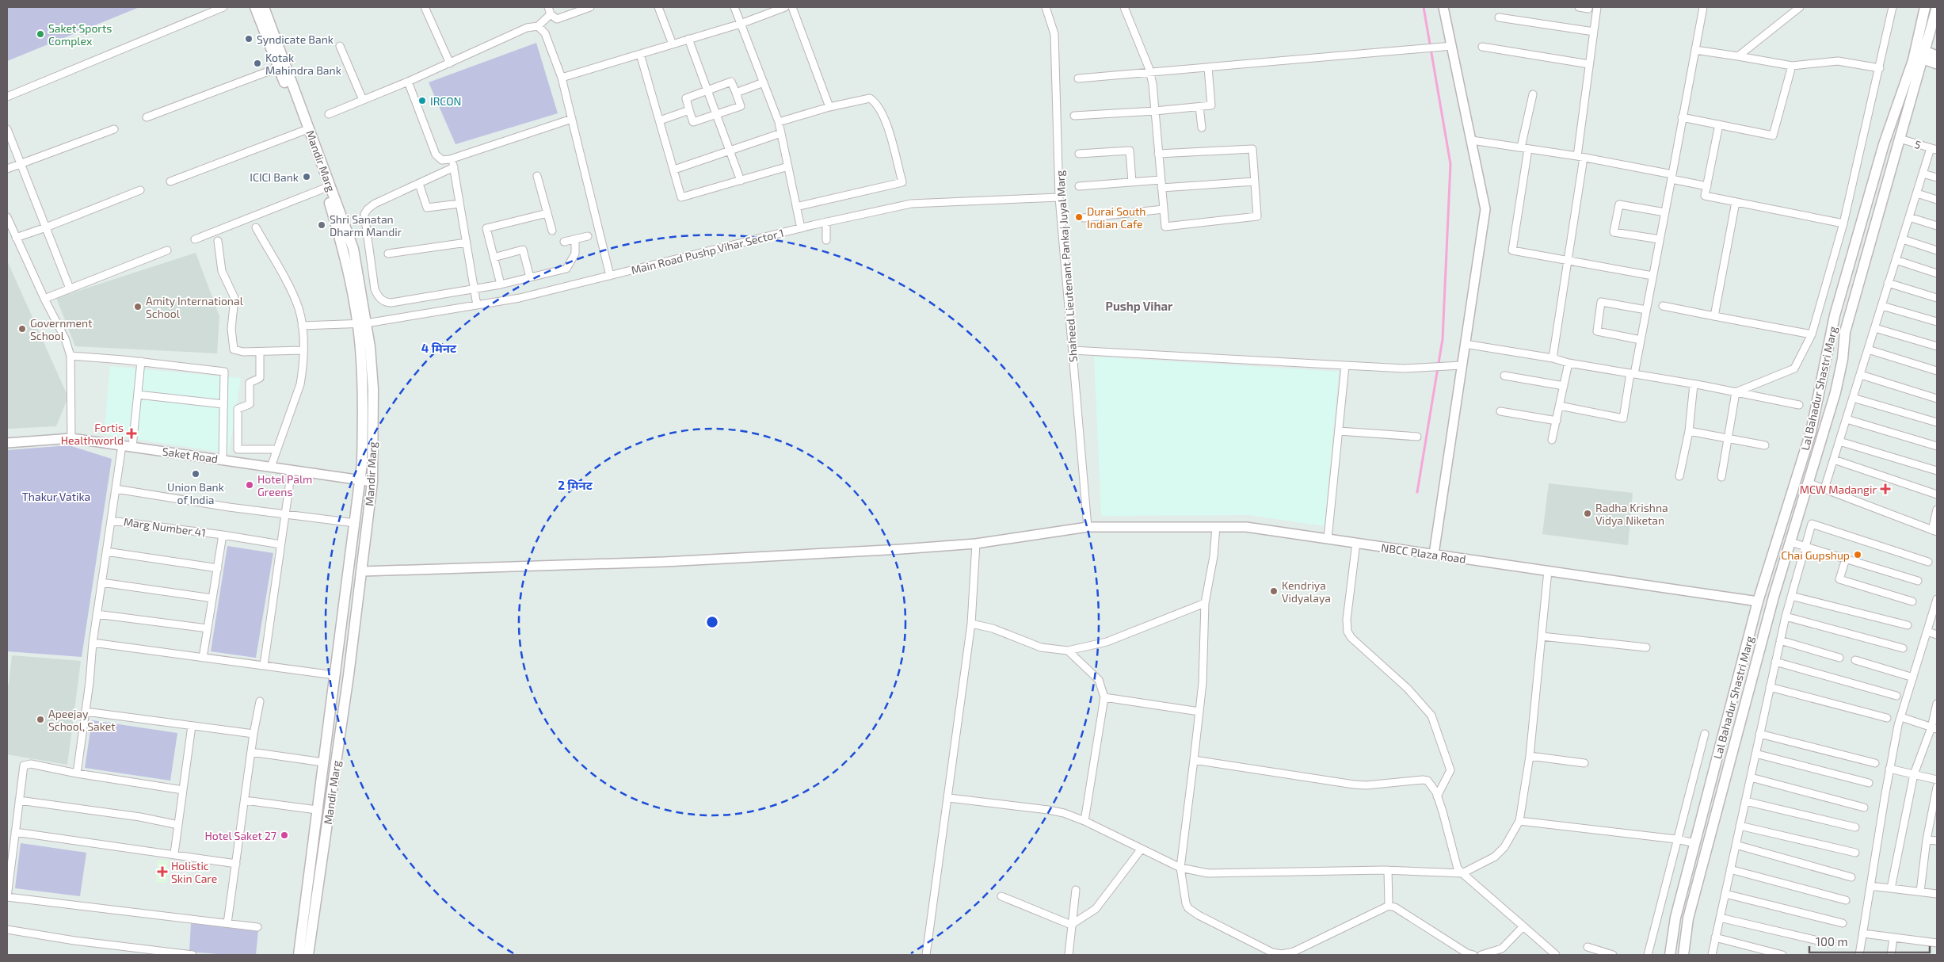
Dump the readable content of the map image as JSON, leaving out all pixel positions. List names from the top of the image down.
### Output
{
  "streets": {
    "main road": ["Mandir Marg", "Lal Bahadur Shastri Marg"],
    "street": [
      "5",
      "Main Road Pushp Vihar Sector 1",
      "Shaheed Lieutenant Pankaj Juyal Marg",
      "Saket Road",
      "Marg Number 41",
      "NBCC Plaza Road"
    ]
  },
  "crossings": [
    ["5", "Lal Bahadur Shastri Marg"],
    ["Mandir Marg", "Main Road Pushp Vihar Sector 1"],
    ["Mandir Marg", "Saket Road"],
    ["Mandir Marg", "NBCC Plaza Road"],
    ["Main Road Pushp Vihar Sector 1", "Shaheed Lieutenant Pankaj Juyal Marg"],
    ["Shaheed Lieutenant Pankaj Juyal Marg", "NBCC Plaza Road"],
    ["Lal Bahadur Shastri Marg", "NBCC Plaza Road"],
    ["Saket Road", "Marg Number 41"]
  ],
  "districts": ["Pushp Vihar"],
  "parks": ["Thakur Vatika"],
  "places": {
    "other": [
      "Saket Sports Complex",
      "Syndicate Bank",
      "Kotak Mahindra Bank",
      "IRCON",
      "ICICI Bank",
      "Durai South Indian Cafe",
      "Shri Sanatan Dharm Mandir",
      "Amity International School",
      "Government School",
      "Union Bank of India",
      "Hotel Palm Greens",
      "Radha Krishna Vidya Niketan",
      "Chai Gupshup",
      "Kendriya Vidyalaya",
      "Apeejay School, Saket",
      "Hotel Saket 27"
    ],
    "health": ["Fortis Healthworld", "MCW Madangir", "Holistic Skin Care"]
  },
  "scale_bar": "100 m",
  "rings": ["4 मिनट", "2 मिनट"]
}
